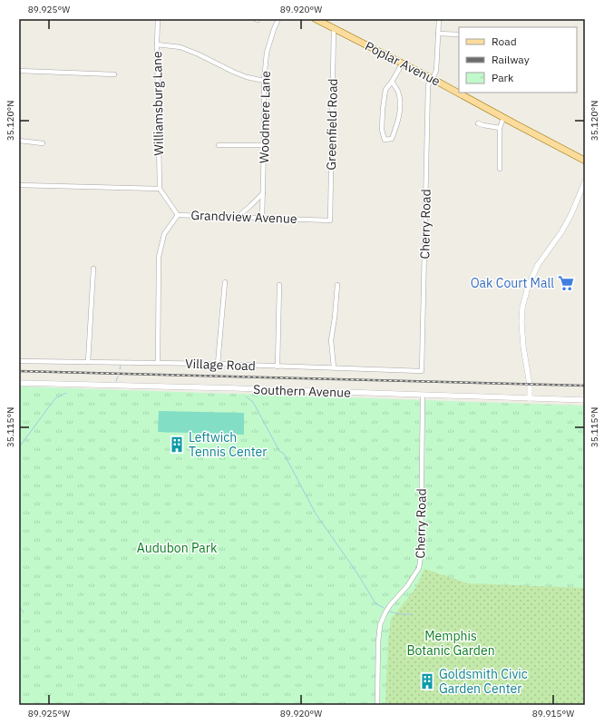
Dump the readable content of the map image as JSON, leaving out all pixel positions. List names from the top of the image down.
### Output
{
  "streets": {
    "main road": ["Poplar Avenue"],
    "street": [
      "Williamsburg Lane",
      "Woodmere Lane",
      "Greenfield Road",
      "Grandview Avenue",
      "Cherry Road",
      "Village Road",
      "Southern Avenue"
    ]
  },
  "crossings": [
    ["Poplar Avenue", "Greenfield Road"],
    ["Poplar Avenue", "Cherry Road"],
    ["Williamsburg Lane", "Grandview Avenue"],
    ["Woodmere Lane", "Grandview Avenue"],
    ["Greenfield Road", "Grandview Avenue"],
    ["Cherry Road", "Village Road"],
    ["Cherry Road", "Southern Avenue"]
  ],
  "parks": ["Audubon Park", "Memphis Botanic Garden"],
  "places": {
    "supermarket": ["Oak Court Mall"],
    "building": ["Leftwich Tennis Center", "Goldsmith Civic Garden Center"]
  },
  "legend": ["Road", "Railway", "Park"],
  "coordinates": [
    "89.925°W",
    "89.920°W",
    "35.120°N",
    "35.115°N",
    "89.915°W"
  ]
}
